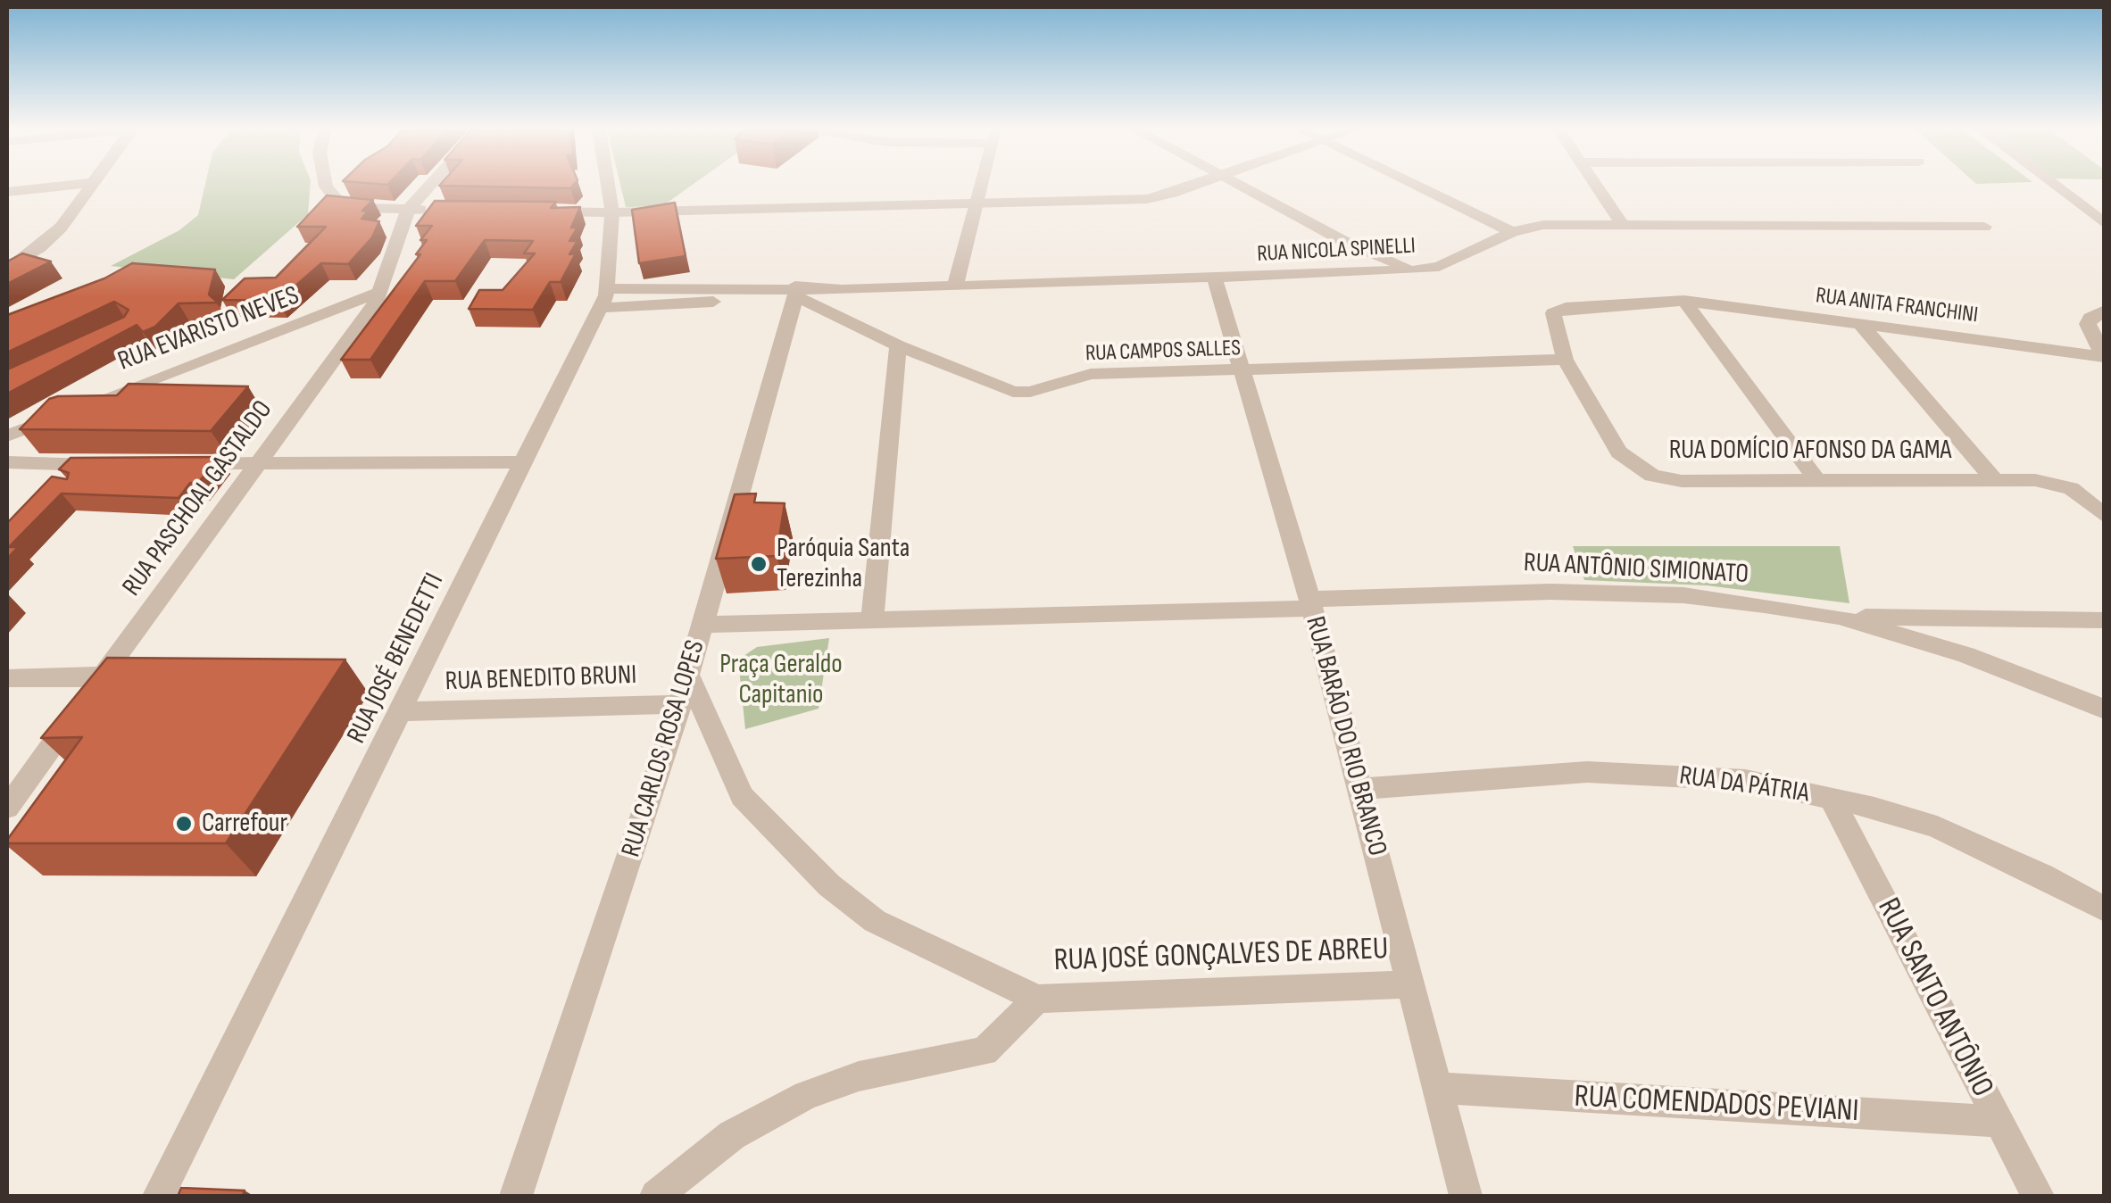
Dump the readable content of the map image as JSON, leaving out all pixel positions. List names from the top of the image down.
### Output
{
  "streets": {
    "street": [
      "RUA NICOLA SPINELLI",
      "RUA ANITA FRANCHINI",
      "RUA EVARISTO NEVES",
      "RUA CAMPOS SALLES",
      "RUA DOMÍCIO AFONSO DA GAMA",
      "RUA PASCHOAL GASTALDO",
      "RUA ANTÔNIO SIMIONATO",
      "RUA JOSÉ BENEDETTI",
      "RUA BENEDITO BRUNI",
      "RUA BARÃO DO RIO BRANCO",
      "RUA CARLOS ROSA LOPES",
      "RUA DA PÁTRIA",
      "RUA JOSÉ GONÇALVES DE ABREU",
      "RUA SANTO ANTÔNIO",
      "RUA COMENDADOS PEVIANI"
    ]
  },
  "crossings": [
    ["RUA NICOLA SPINELLI", "RUA CAMPOS SALLES"],
    ["RUA NICOLA SPINELLI", "RUA JOSÉ BENEDETTI"],
    ["RUA NICOLA SPINELLI", "RUA BARÃO DO RIO BRANCO"],
    ["RUA NICOLA SPINELLI", "RUA CARLOS ROSA LOPES"],
    ["RUA ANITA FRANCHINI", "RUA DOMÍCIO AFONSO DA GAMA"],
    ["RUA EVARISTO NEVES", "RUA PASCHOAL GASTALDO"],
    ["RUA CAMPOS SALLES", "RUA DOMÍCIO AFONSO DA GAMA"],
    ["RUA CAMPOS SALLES", "RUA BARÃO DO RIO BRANCO"],
    ["RUA CAMPOS SALLES", "RUA CARLOS ROSA LOPES"],
    ["RUA ANTÔNIO SIMIONATO", "RUA BARÃO DO RIO BRANCO"],
    ["RUA ANTÔNIO SIMIONATO", "RUA CARLOS ROSA LOPES"],
    ["RUA JOSÉ BENEDETTI", "RUA BENEDITO BRUNI"],
    ["RUA BENEDITO BRUNI", "RUA CARLOS ROSA LOPES"],
    ["RUA BARÃO DO RIO BRANCO", "RUA DA PÁTRIA"],
    ["RUA BARÃO DO RIO BRANCO", "RUA JOSÉ GONÇALVES DE ABREU"],
    ["RUA BARÃO DO RIO BRANCO", "RUA COMENDADOS PEVIANI"],
    ["RUA DA PÁTRIA", "RUA SANTO ANTÔNIO"],
    ["RUA SANTO ANTÔNIO", "RUA COMENDADOS PEVIANI"]
  ],
  "parks": ["Praça Geraldo Capitanio"],
  "places": ["Paróquia Santa Terezinha", "Carrefour"]
}
